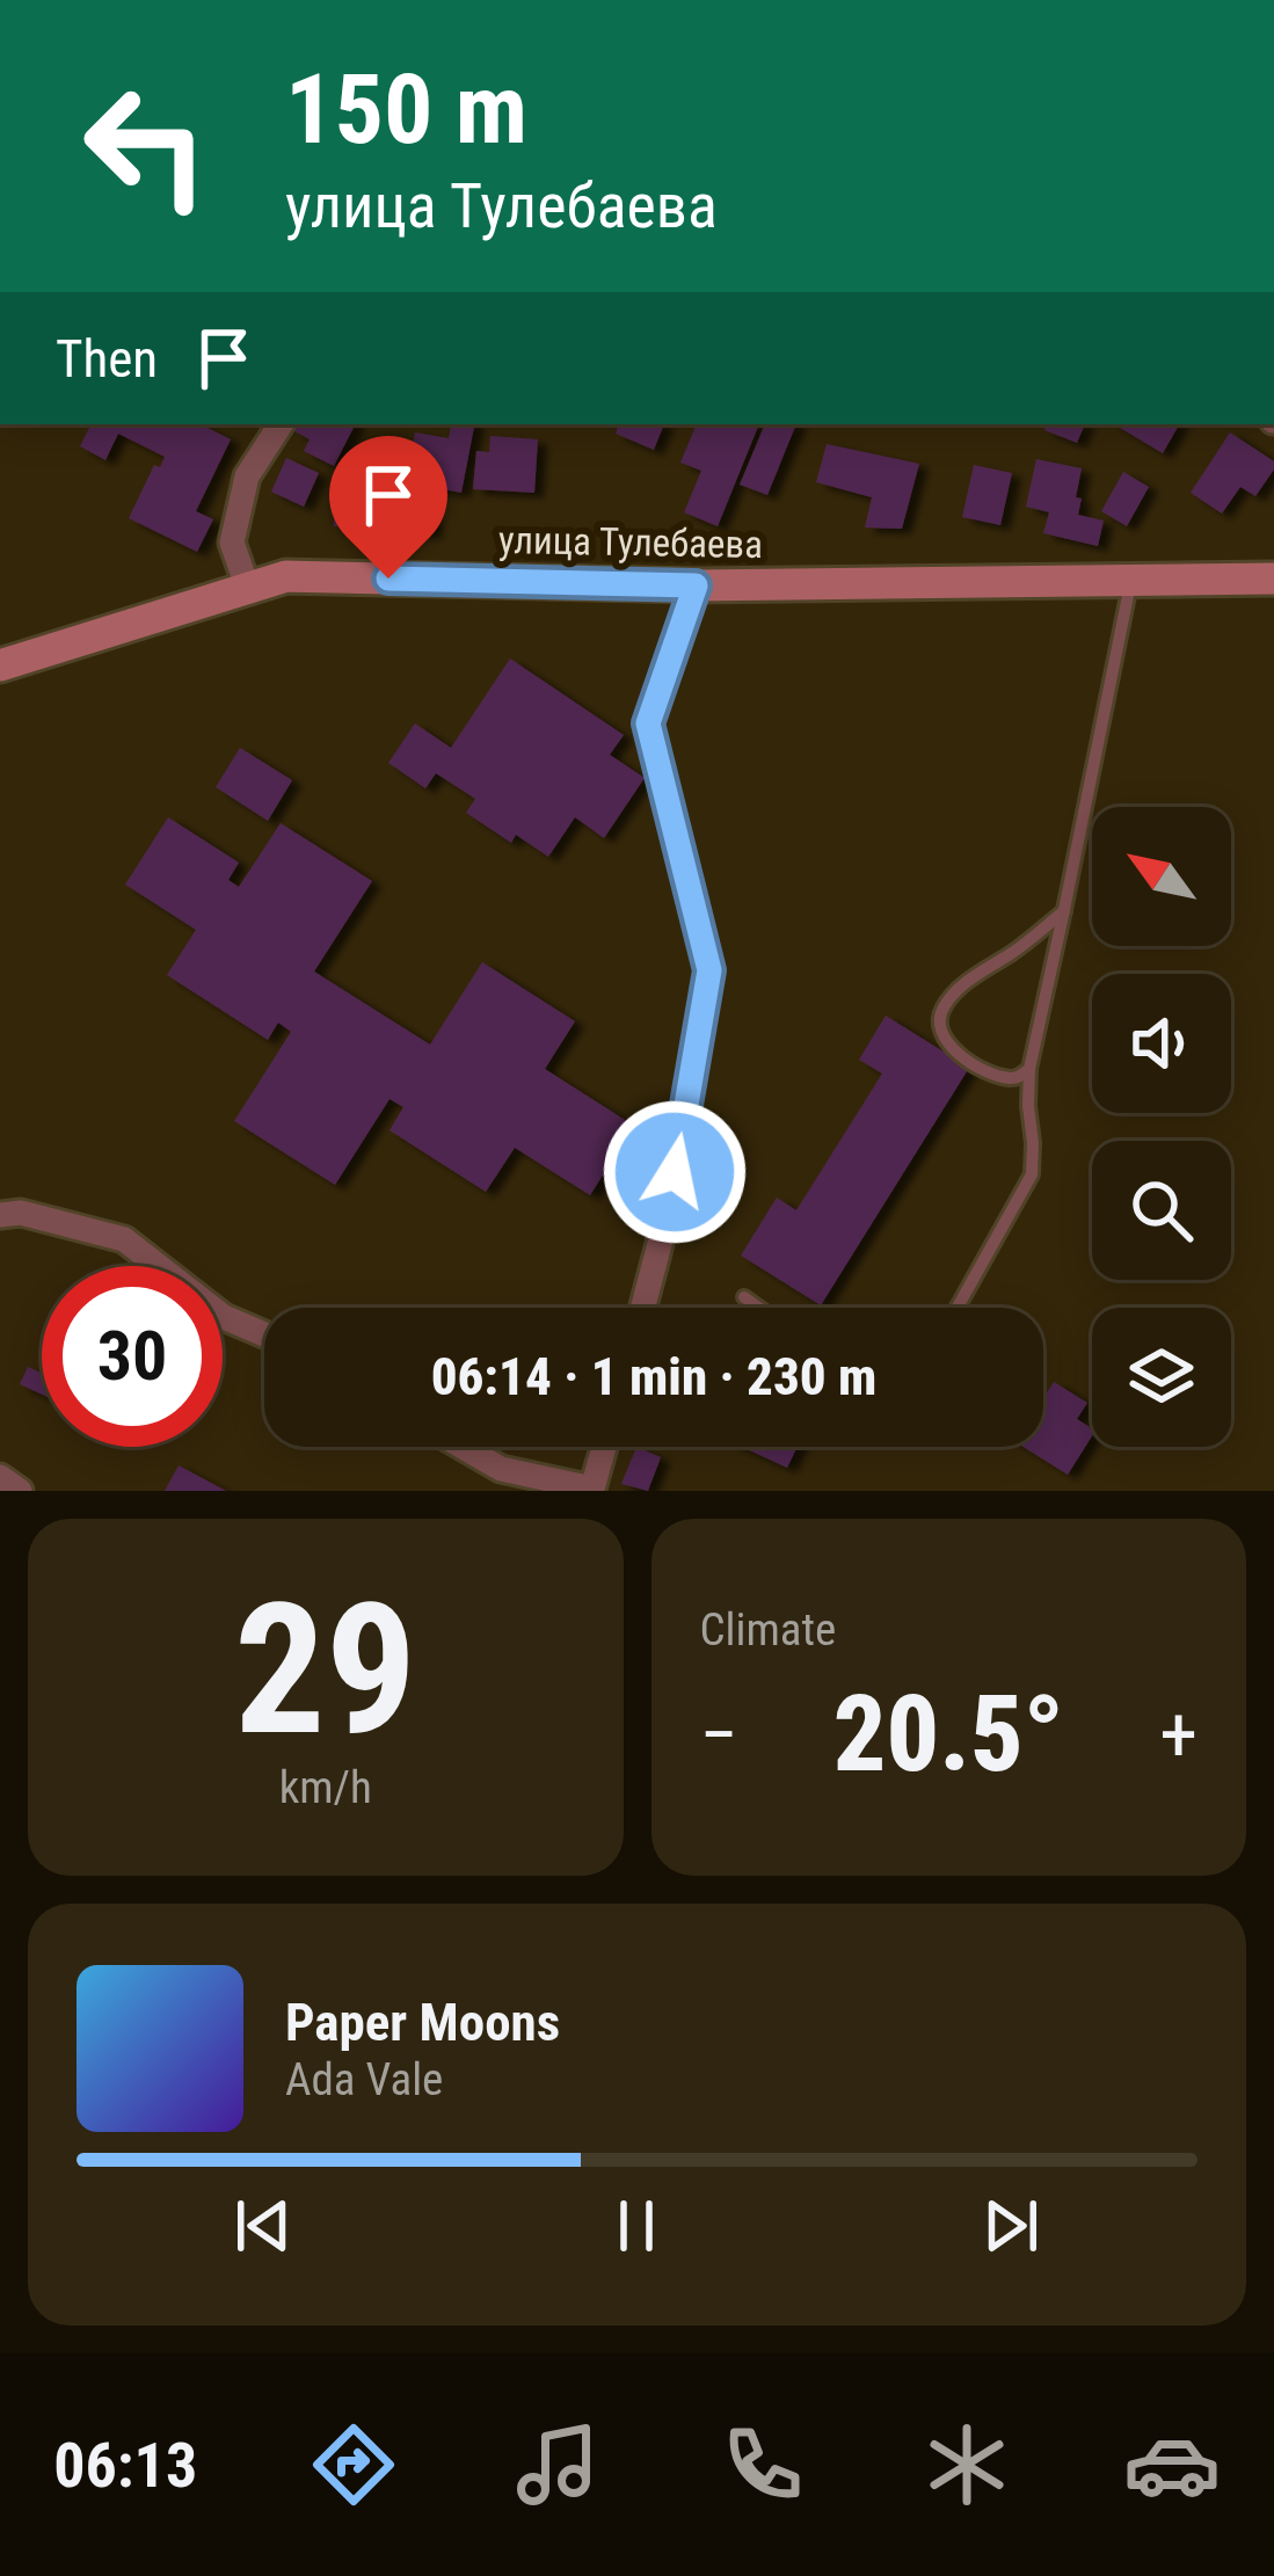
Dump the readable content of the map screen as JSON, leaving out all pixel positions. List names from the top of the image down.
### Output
{
  "streets": {
    "street": ["улица Тулебаева"]
  },
  "north": "top left",
  "page": {
    "turn": ["150 m", "улица Тулебаева"],
    "then": "Then",
    "limit": "30",
    "trip": "06:14 · 1 min · 230 m",
    "tile": [
      ["29", "km/h"],
      "Climate"
    ],
    "heat": ["−", "20.5°", "+"],
    "song": ["Paper Moons", "Ada Vale"],
    "tabs": "06:13"
  }
}
